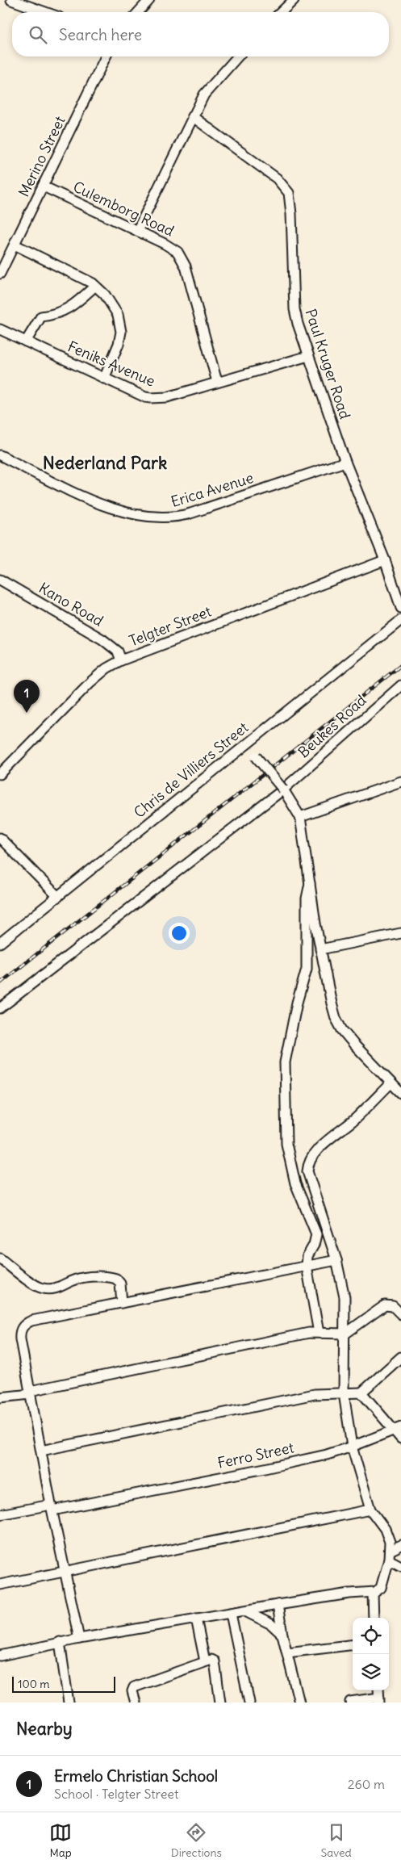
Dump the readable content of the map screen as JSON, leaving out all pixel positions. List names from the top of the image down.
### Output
{
  "streets": {
    "street": [
      "Merino Street",
      "Culemborg Road",
      "Feniks Avenue",
      "Paul Kruger Road",
      "Erica Avenue",
      "Kano Road",
      "Telgter Street",
      "Beukes Road",
      "Chris de Villiers Street",
      "Ferro Street"
    ]
  },
  "crossings": [
    ["Merino Street", "Culemborg Road"],
    ["Culemborg Road", "Feniks Avenue"],
    ["Feniks Avenue", "Paul Kruger Road"],
    ["Paul Kruger Road", "Erica Avenue"],
    ["Paul Kruger Road", "Telgter Street"],
    ["Kano Road", "Telgter Street"]
  ],
  "districts": ["Nederland Park"],
  "scale_bar": "100 m",
  "page": {
    "search": "Search here",
    "pins": "1",
    "scale": "100 m",
    "heading": "Nearby",
    "list": [
      {
        "mark": "1",
        "name": "Ermelo Christian School",
        "note": "School · Telgter Street",
        "value": "260 m"
      }
    ],
    "nav": ["Map", "Directions", "Saved"]
  }
}
